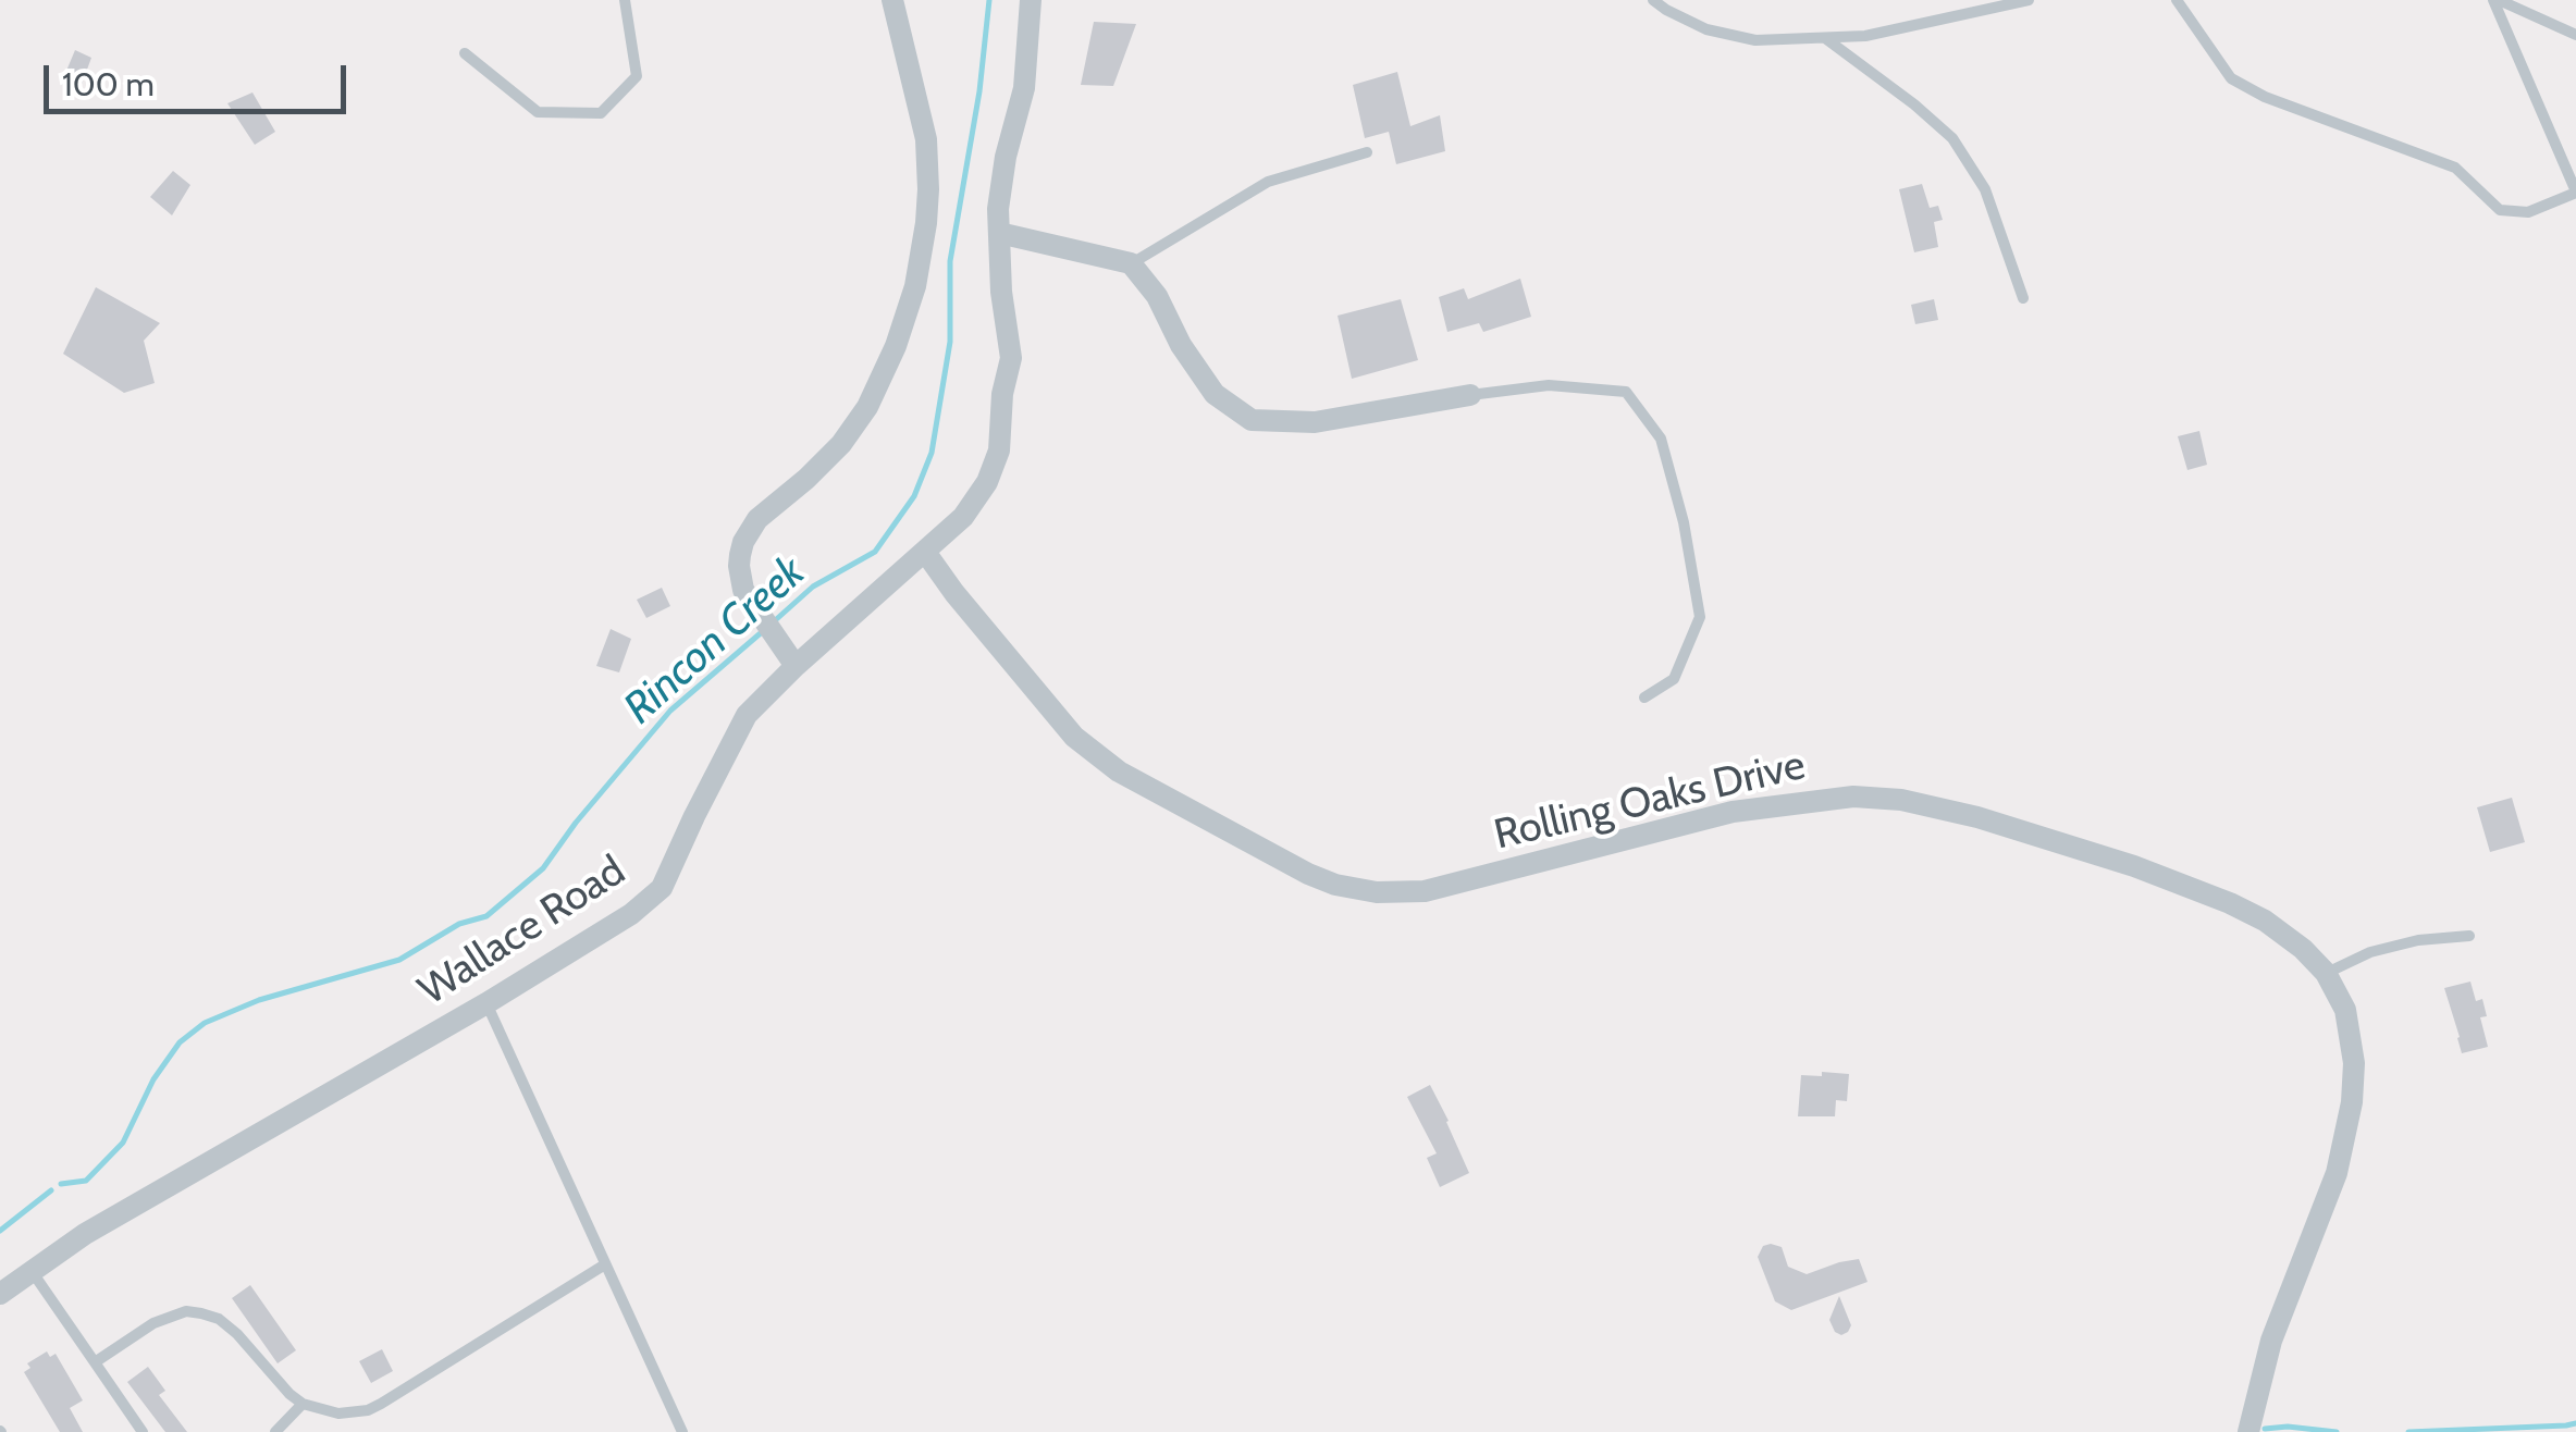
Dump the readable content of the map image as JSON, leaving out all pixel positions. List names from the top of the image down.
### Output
{
  "streets": {
    "street": ["Rolling Oaks Drive", "Wallace Road"]
  },
  "crossings": [
    ["Rolling Oaks Drive", "Wallace Road"]
  ],
  "water": ["Rincon Creek"],
  "scale_bar": "100 m"
}
